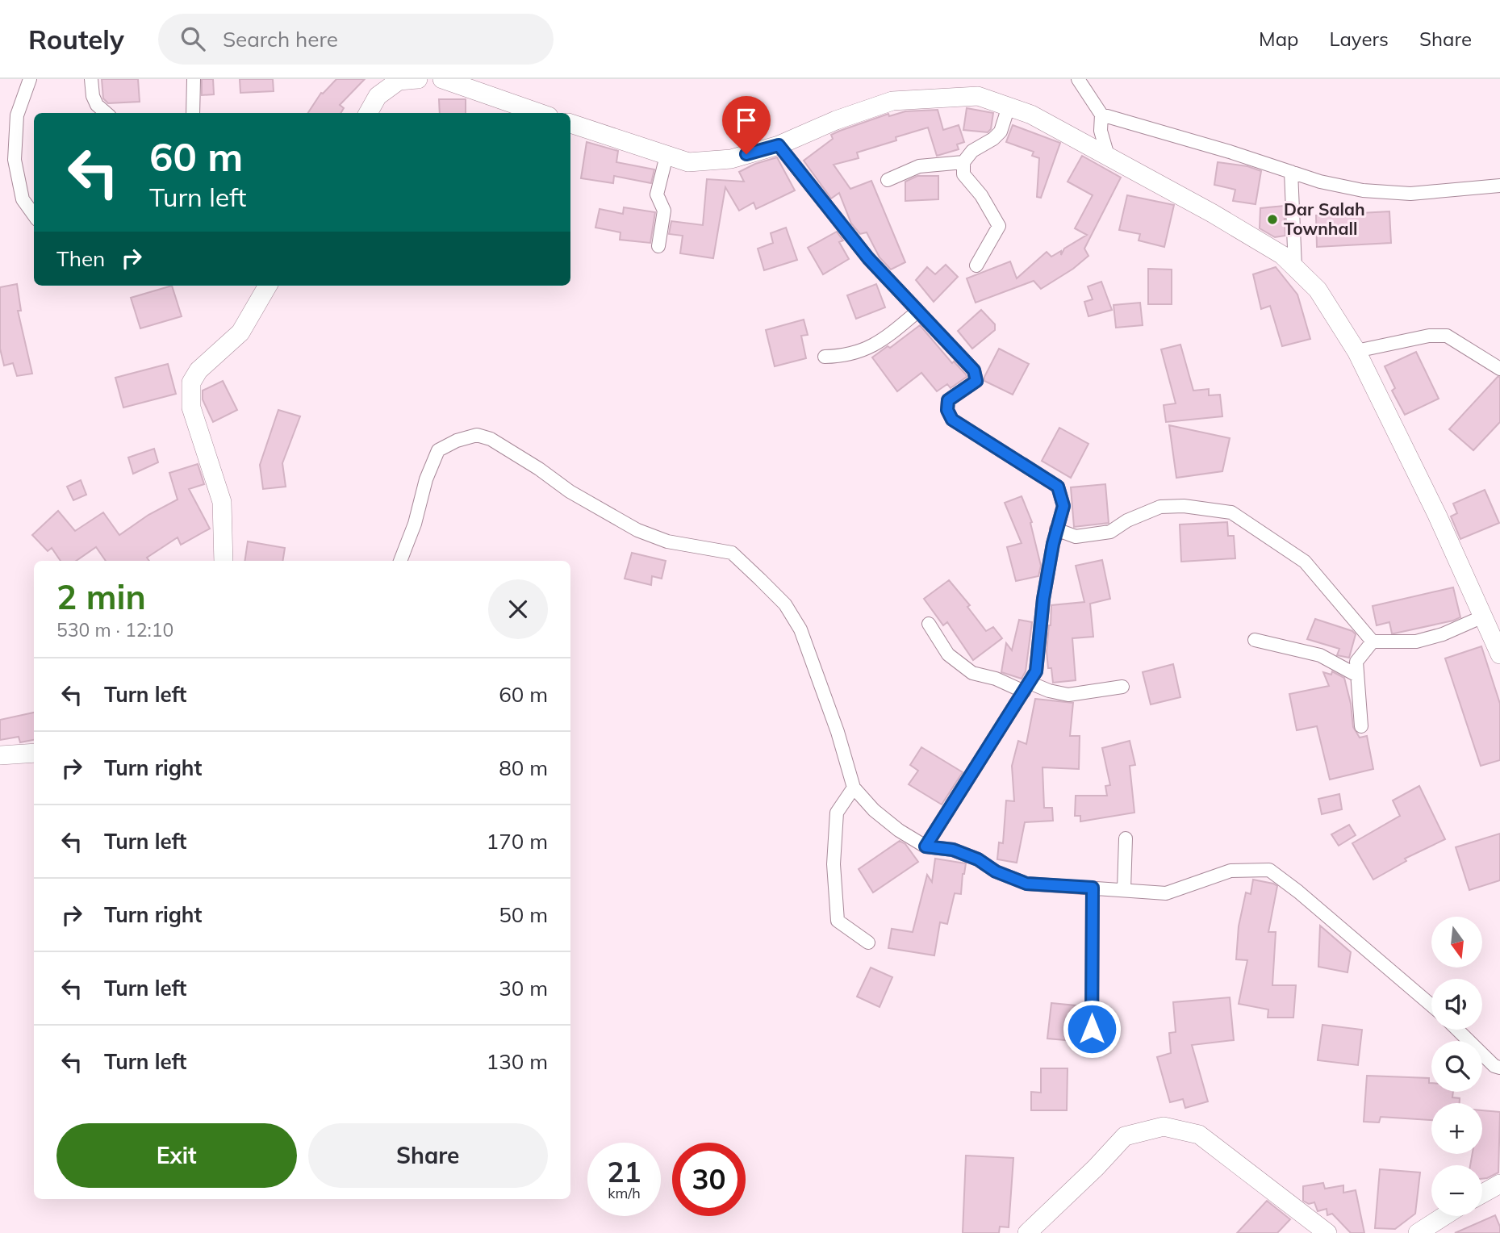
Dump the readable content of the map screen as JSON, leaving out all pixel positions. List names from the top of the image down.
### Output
{
  "places": ["Dar Salah Townhall"],
  "north": "bottom",
  "page": {
    "header": "Routely",
    "search": "Search here",
    "nav": ["Map", "Layers", "Share"],
    "turn": ["60 m", "Turn left"],
    "then": "Then",
    "heading": ["2 min", "530 m · 12:10"],
    "list": [
      {
        "name": "Turn left",
        "value": "60 m"
      },
      {
        "name": "Turn right",
        "value": "80 m"
      },
      {
        "name": "Turn left",
        "value": "170 m"
      },
      {
        "name": "Turn right",
        "value": "50 m"
      },
      {
        "name": "Turn left",
        "value": "30 m"
      },
      {
        "name": "Turn left",
        "value": "130 m"
      }
    ],
    "map_buttons": ["+", "−"],
    "buttons": ["Exit", "Share"],
    "speed": "21 km/h",
    "limit": "30"
  }
}
